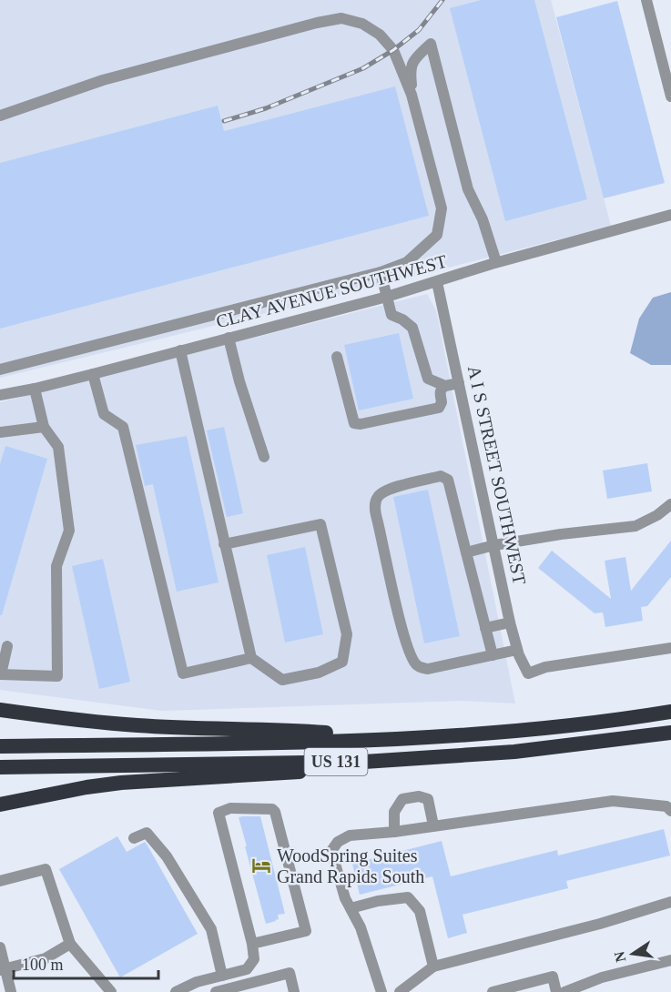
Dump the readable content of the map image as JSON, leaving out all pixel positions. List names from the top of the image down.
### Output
{
  "streets": {
    "highway": ["US 131"],
    "street": ["CLAY AVENUE SOUTHWEST", "A I S STREET SOUTHWEST"]
  },
  "crossings": [
    ["CLAY AVENUE SOUTHWEST", "A I S STREET SOUTHWEST"]
  ],
  "places": {
    "hotel": ["WoodSpring Suites Grand Rapids South"]
  },
  "scale_bar": "100 m",
  "north": "left"
}
